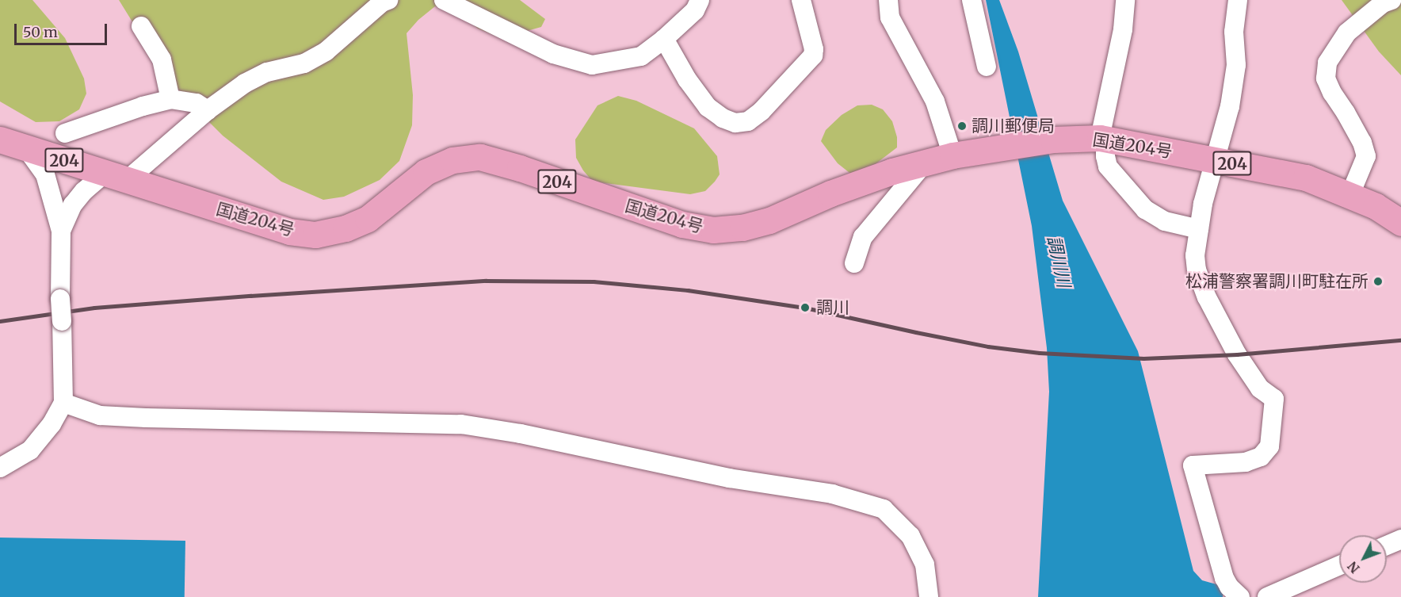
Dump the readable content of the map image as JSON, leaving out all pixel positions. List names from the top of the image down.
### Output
{
  "streets": {
    "highway": ["国道204号", "204"]
  },
  "water": ["調川川"],
  "places": ["調川郵便局", "松浦警察署調川町駐在所", "調川"],
  "scale_bar": "50 m",
  "north": "bottom left"
}
